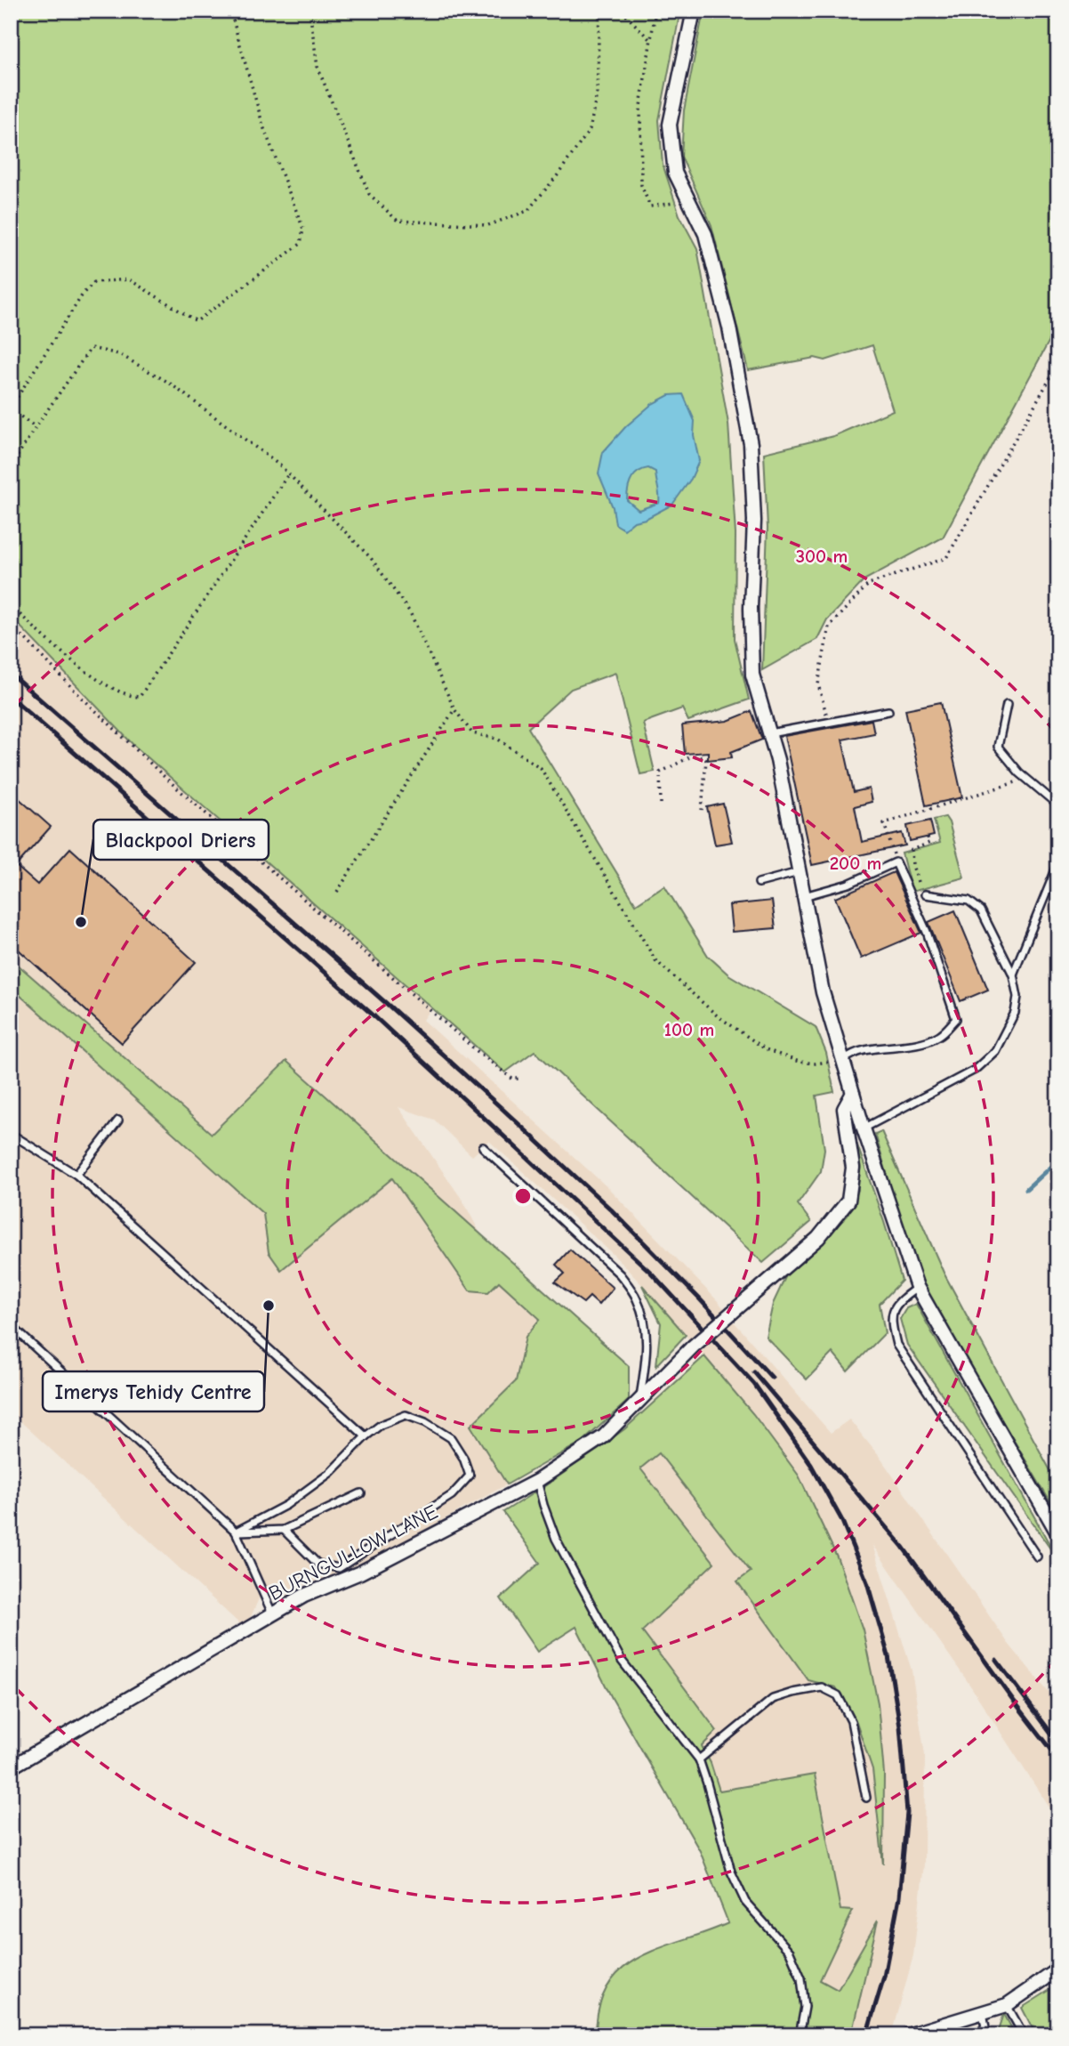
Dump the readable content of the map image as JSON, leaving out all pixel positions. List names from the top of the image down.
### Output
{
  "streets": {
    "street": ["BURNGULLOW LANE"]
  },
  "places": ["Blackpool Driers", "Imerys Tehidy Centre"],
  "rings": ["300 m", "200 m", "100 m"]
}
